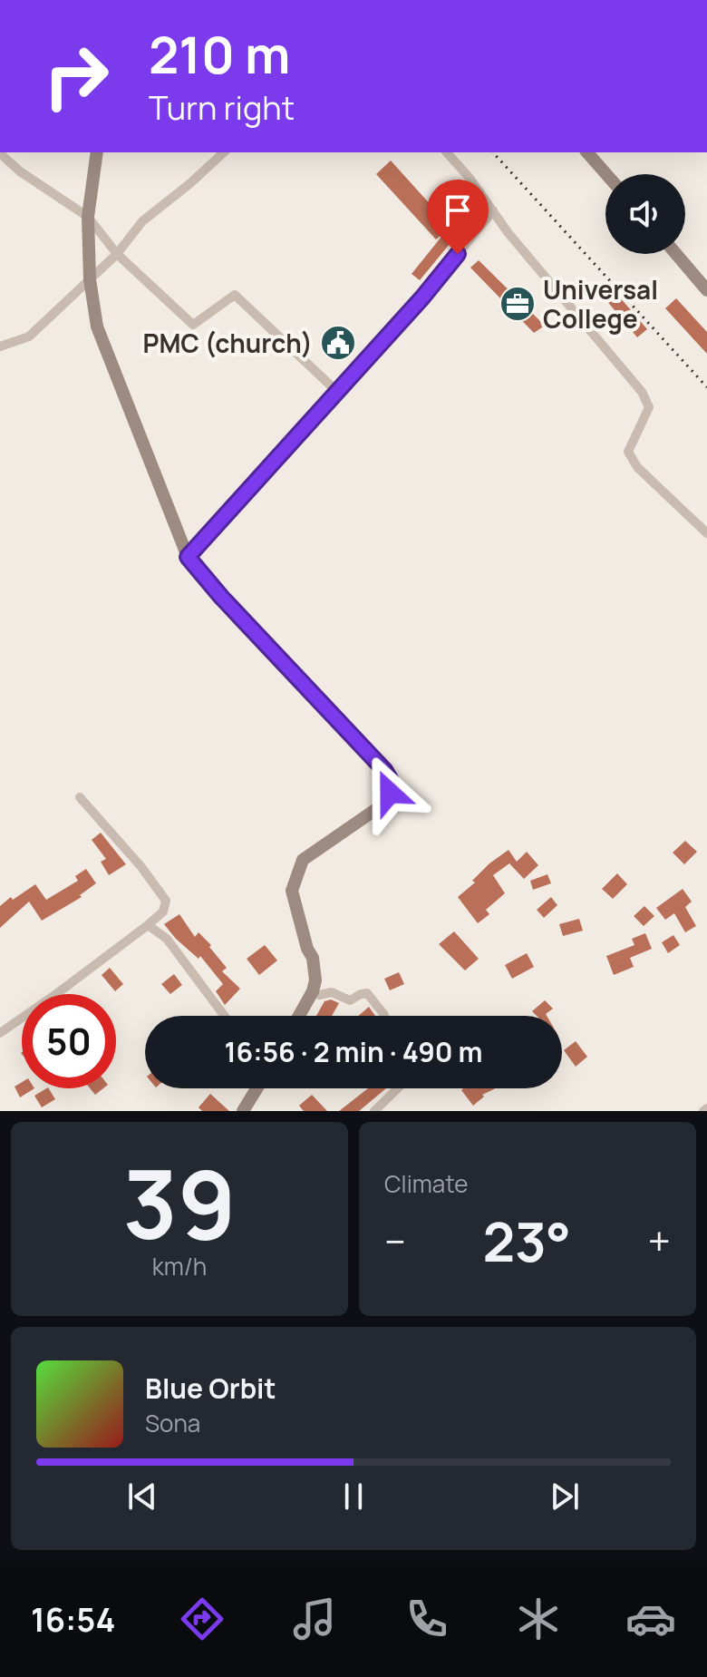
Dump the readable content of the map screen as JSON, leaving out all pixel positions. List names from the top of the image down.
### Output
{
  "places": {
    "office": ["Universal College"],
    "public building": ["PMC (church)"]
  },
  "page": {
    "turn": ["210 m", "Turn right"],
    "limit": "50",
    "trip": "16:56 · 2 min · 490 m",
    "tile": [
      ["39", "km/h"],
      "Climate"
    ],
    "heat": ["−", "23°", "+"],
    "song": ["Blue Orbit", "Sona"],
    "tabs": "16:54"
  }
}
